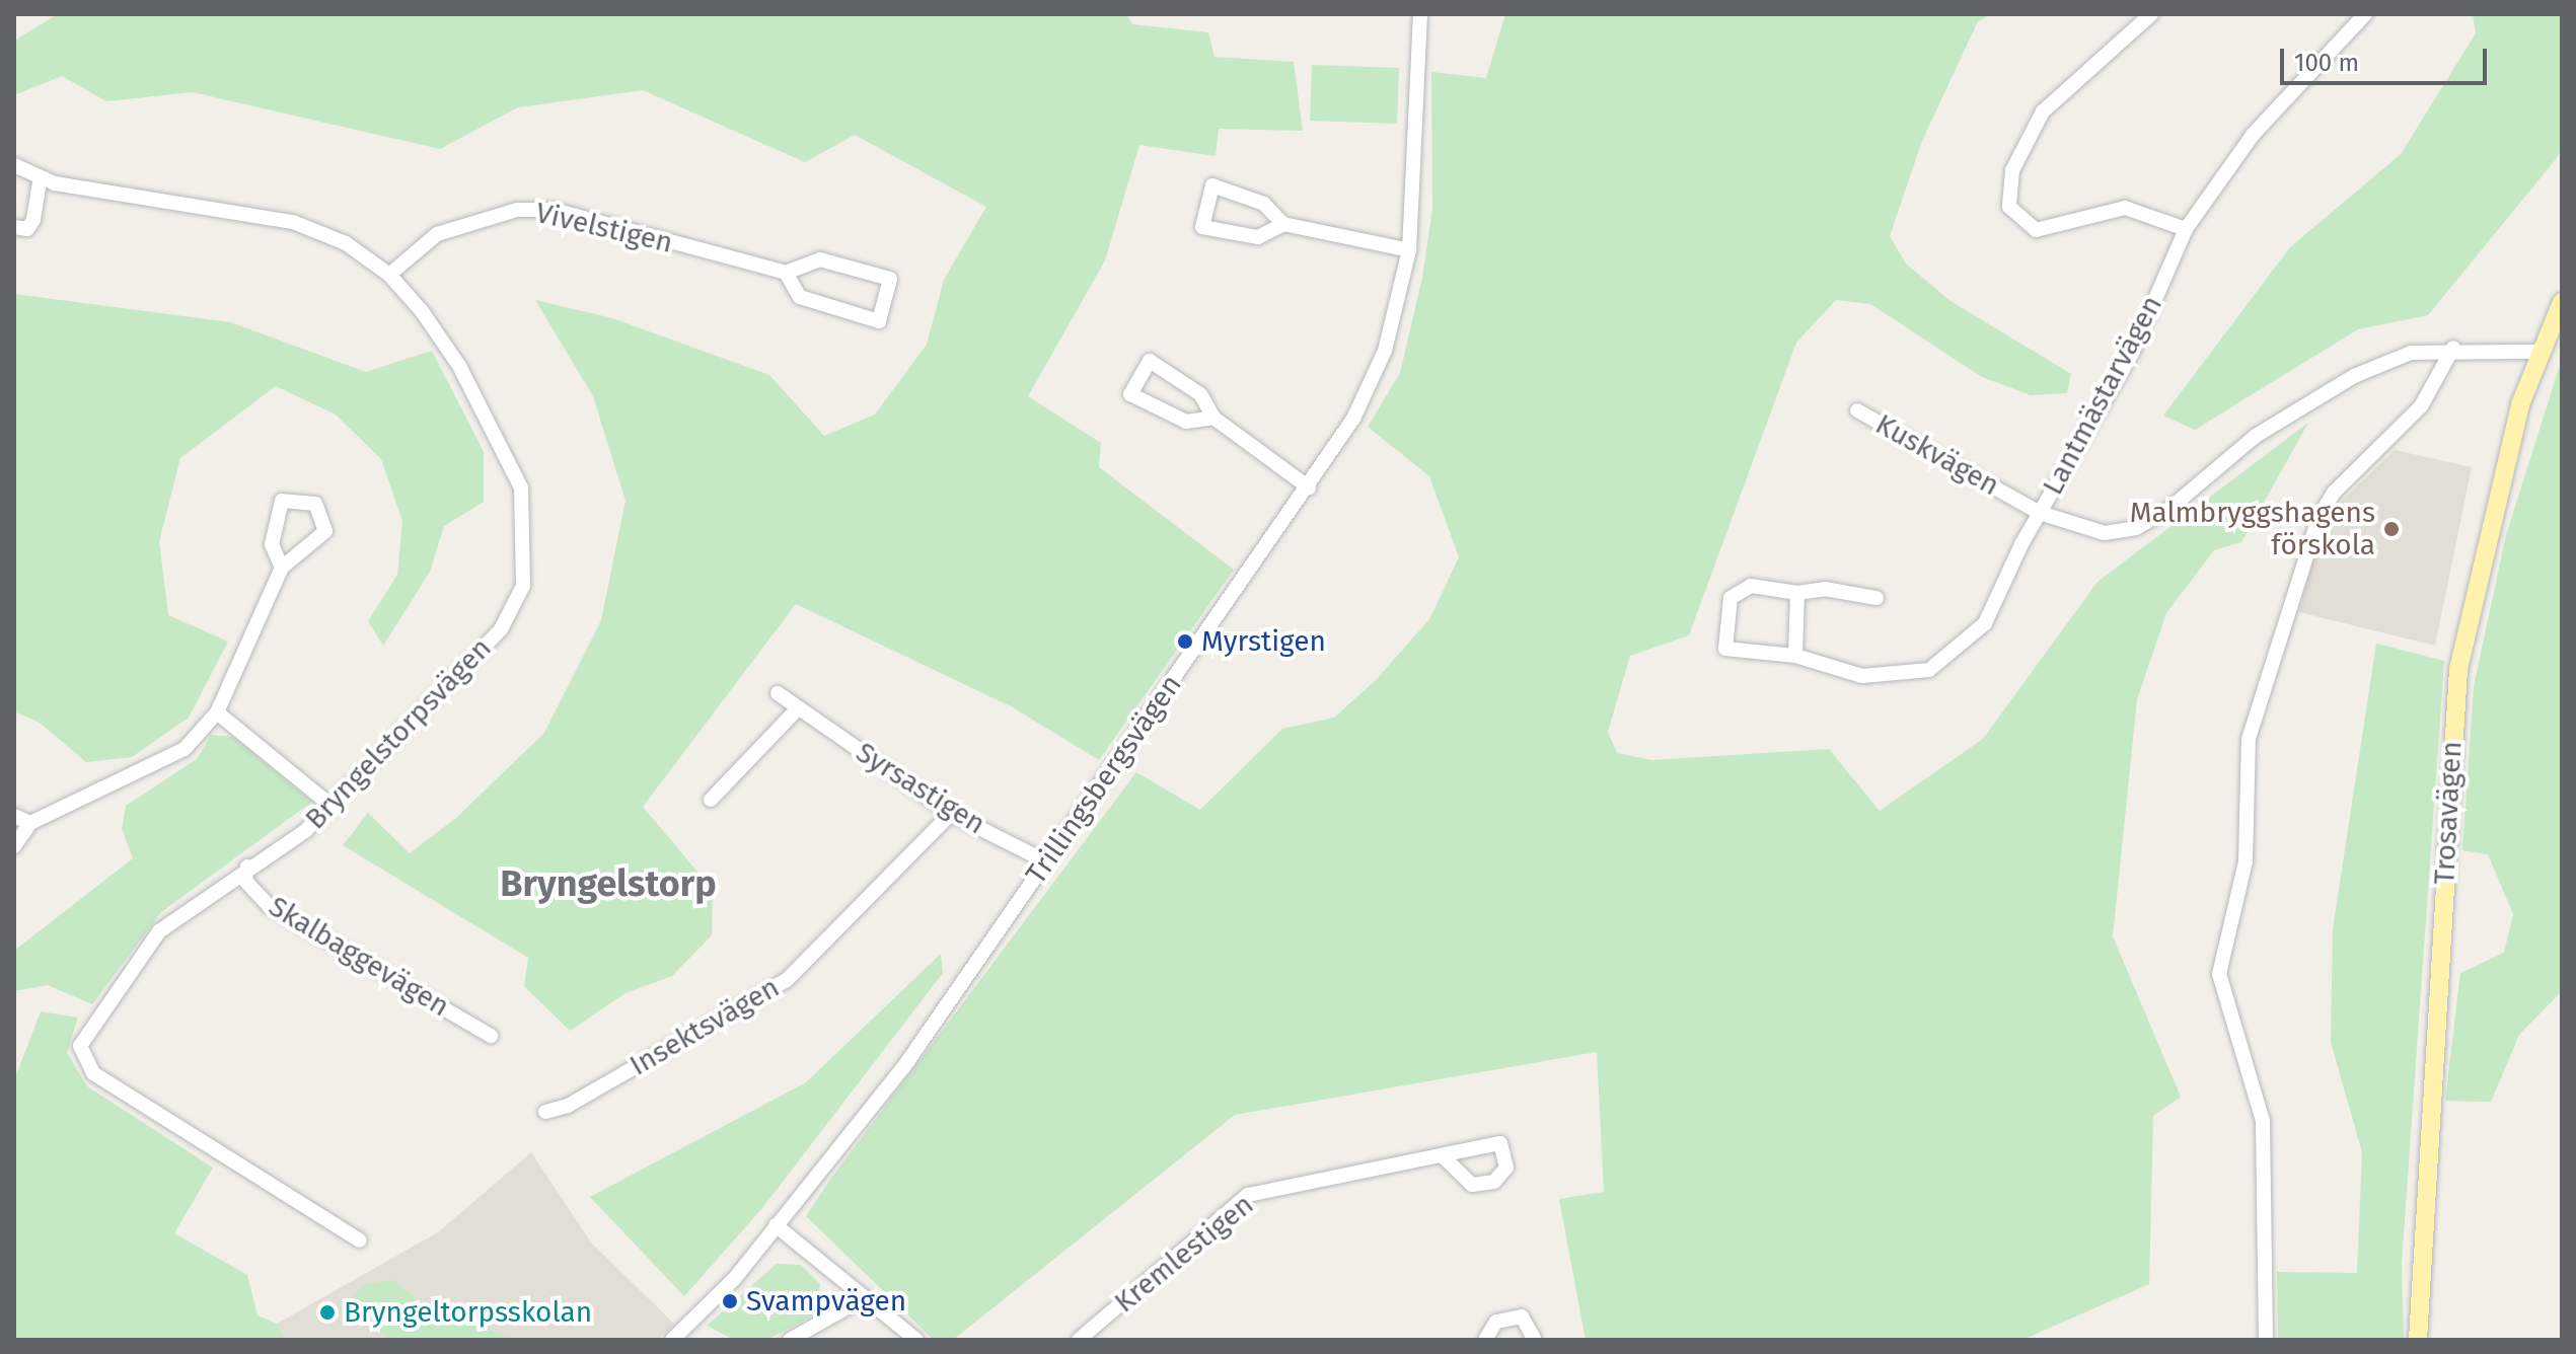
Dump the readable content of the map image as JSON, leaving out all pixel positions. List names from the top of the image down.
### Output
{
  "streets": {
    "main road": ["Trosavägen"],
    "street": [
      "Vivelstigen",
      "Lantmästarvägen",
      "Kuskvägen",
      "Bryngelstorpsvägen",
      "Trillingsbergsvägen",
      "Syrsastigen",
      "Skalbaggevägen",
      "Insektsvägen",
      "Kremlestigen"
    ]
  },
  "crossings": [
    ["Vivelstigen", "Bryngelstorpsvägen"],
    ["Lantmästarvägen", "Kuskvägen"],
    ["Kuskvägen", "Trosavägen"],
    ["Bryngelstorpsvägen", "Skalbaggevägen"],
    ["Trillingsbergsvägen", "Syrsastigen"],
    ["Syrsastigen", "Insektsvägen"]
  ],
  "districts": ["Bryngelstorp"],
  "places": [
    "Malmbryggshagens förskola",
    "Myrstigen",
    "Svampvägen",
    "Bryngeltorpsskolan"
  ],
  "scale_bar": "100 m"
}
